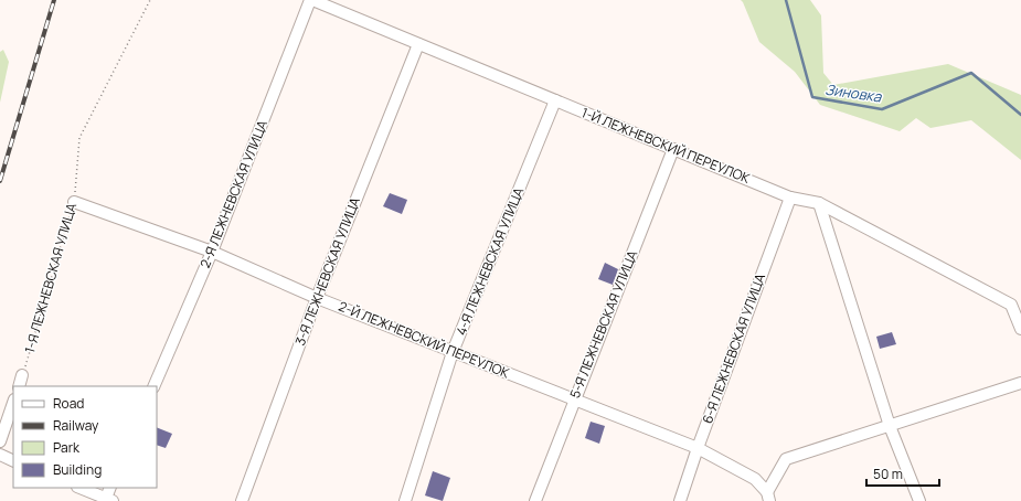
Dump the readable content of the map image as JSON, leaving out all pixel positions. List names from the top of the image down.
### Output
{
  "streets": {
    "street": [
      "1-Й ЛЕЖНЕВСКИЙ ПЕРЕУЛОК",
      "2-Я ЛЕЖНЕВСКАЯ УЛИЦА",
      "4-Я ЛЕЖНЕВСКАЯ УЛИЦА",
      "3-Я ЛЕЖНЕВСКАЯ УЛИЦА",
      "5-Я ЛЕЖНЕВСКАЯ УЛИЦА",
      "2-Й ЛЕЖНЕВСКИЙ ПЕРЕУЛОК",
      "6-Я ЛЕЖНЕВСКАЯ УЛИЦА"
    ],
    "path": ["1-Я ЛЕЖНЕВСКАЯ УЛИЦА"]
  },
  "crossings": [
    ["1-Й ЛЕЖНЕВСКИЙ ПЕРЕУЛОК", "2-Я ЛЕЖНЕВСКАЯ УЛИЦА"],
    ["1-Й ЛЕЖНЕВСКИЙ ПЕРЕУЛОК", "4-Я ЛЕЖНЕВСКАЯ УЛИЦА"],
    ["1-Й ЛЕЖНЕВСКИЙ ПЕРЕУЛОК", "3-Я ЛЕЖНЕВСКАЯ УЛИЦА"],
    ["1-Й ЛЕЖНЕВСКИЙ ПЕРЕУЛОК", "5-Я ЛЕЖНЕВСКАЯ УЛИЦА"],
    ["1-Й ЛЕЖНЕВСКИЙ ПЕРЕУЛОК", "6-Я ЛЕЖНЕВСКАЯ УЛИЦА"],
    ["2-Я ЛЕЖНЕВСКАЯ УЛИЦА", "2-Й ЛЕЖНЕВСКИЙ ПЕРЕУЛОК"],
    ["4-Я ЛЕЖНЕВСКАЯ УЛИЦА", "2-Й ЛЕЖНЕВСКИЙ ПЕРЕУЛОК"],
    ["3-Я ЛЕЖНЕВСКАЯ УЛИЦА", "2-Й ЛЕЖНЕВСКИЙ ПЕРЕУЛОК"],
    ["1-Я ЛЕЖНЕВСКАЯ УЛИЦА", "2-Й ЛЕЖНЕВСКИЙ ПЕРЕУЛОК"],
    ["5-Я ЛЕЖНЕВСКАЯ УЛИЦА", "2-Й ЛЕЖНЕВСКИЙ ПЕРЕУЛОК"],
    ["2-Й ЛЕЖНЕВСКИЙ ПЕРЕУЛОК", "6-Я ЛЕЖНЕВСКАЯ УЛИЦА"]
  ],
  "water": ["Зиновка"],
  "legend": [
    "Road",
    "Railway",
    "Park",
    "Building"
  ],
  "scale_bar": "50 m"
}
